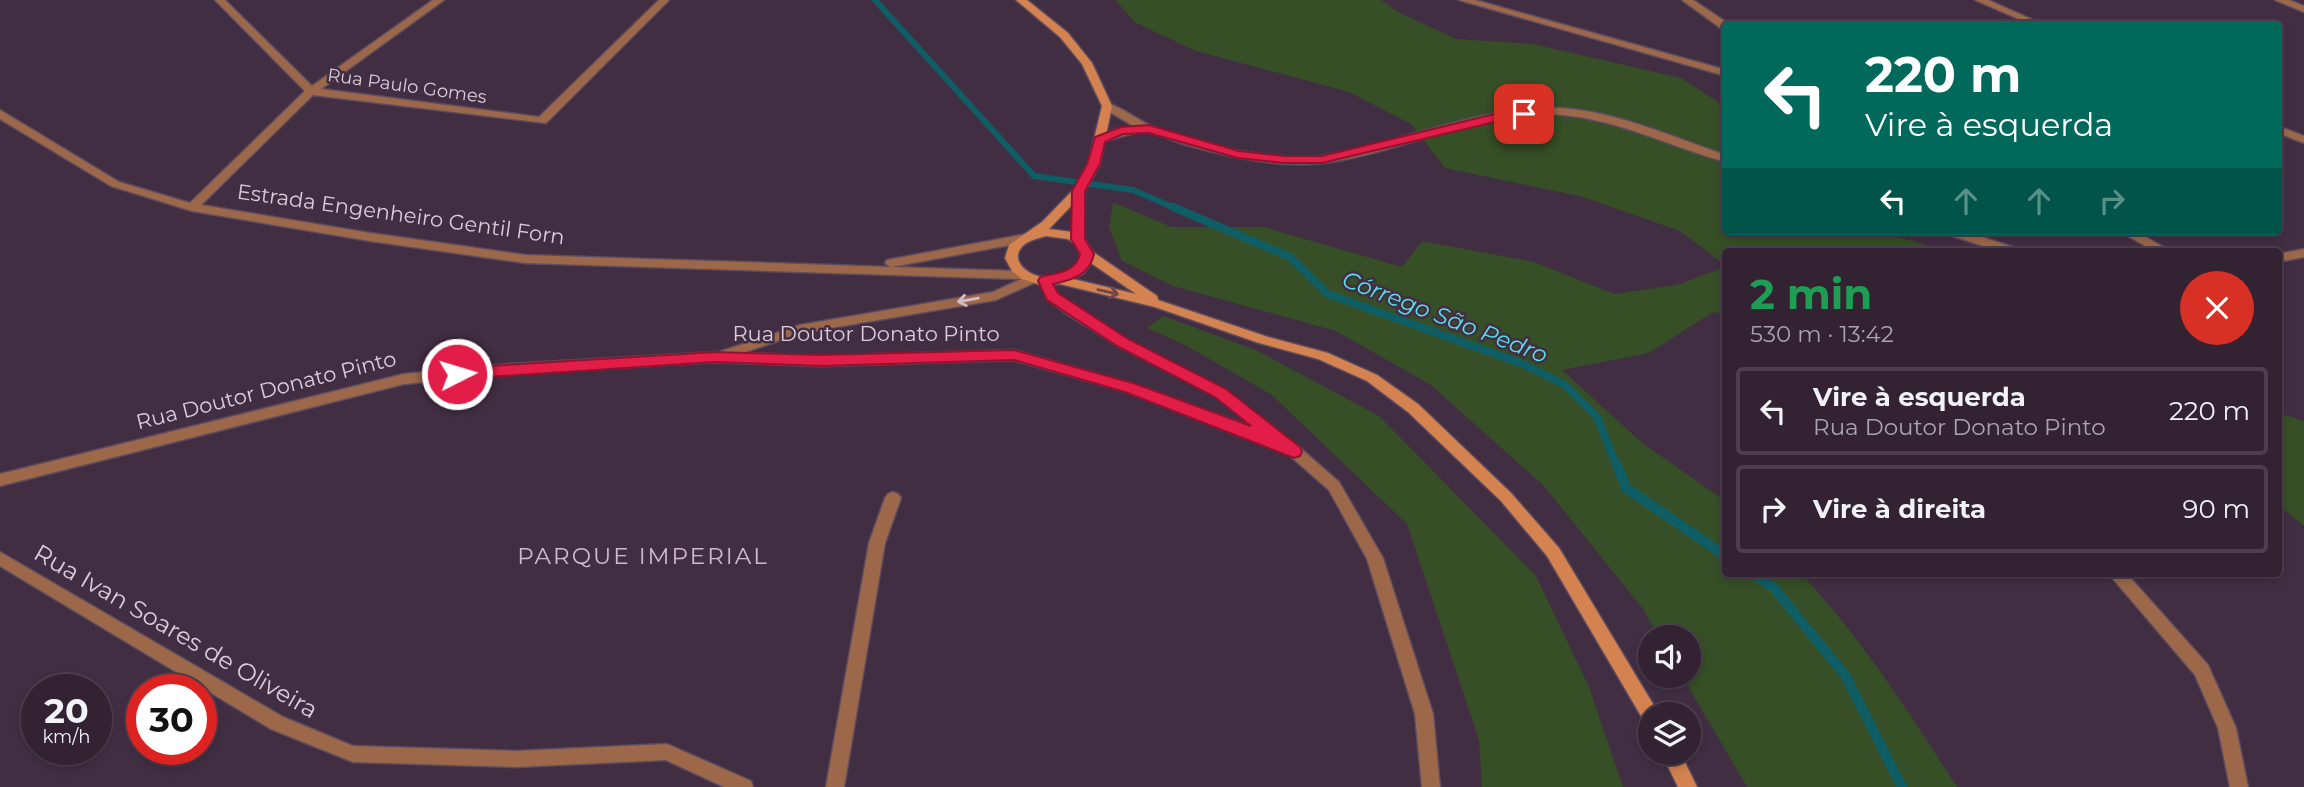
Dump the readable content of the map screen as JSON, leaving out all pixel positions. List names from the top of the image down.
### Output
{
  "streets": {
    "main road": ["Estrada Engenheiro Gentil Forn"],
    "street": ["Rua Paulo Gomes", "Rua Doutor Donato Pinto", "Rua Ivan Soares de Oliveira"]
  },
  "crossings": [
    ["Estrada Engenheiro Gentil Forn", "Rua Doutor Donato Pinto"]
  ],
  "districts": ["PARQUE IMPERIAL"],
  "water": ["Córrego São Pedro"],
  "page": {
    "turn": ["220 m", "Vire à esquerda"],
    "heading": ["2 min", "530 m · 13:42"],
    "list": [
      {
        "name": "Vire à esquerda",
        "note": "Rua Doutor Donato Pinto",
        "value": "220 m"
      },
      {
        "name": "Vire à direita",
        "value": "90 m"
      }
    ],
    "speed": "20 km/h",
    "limit": "30"
  }
}
